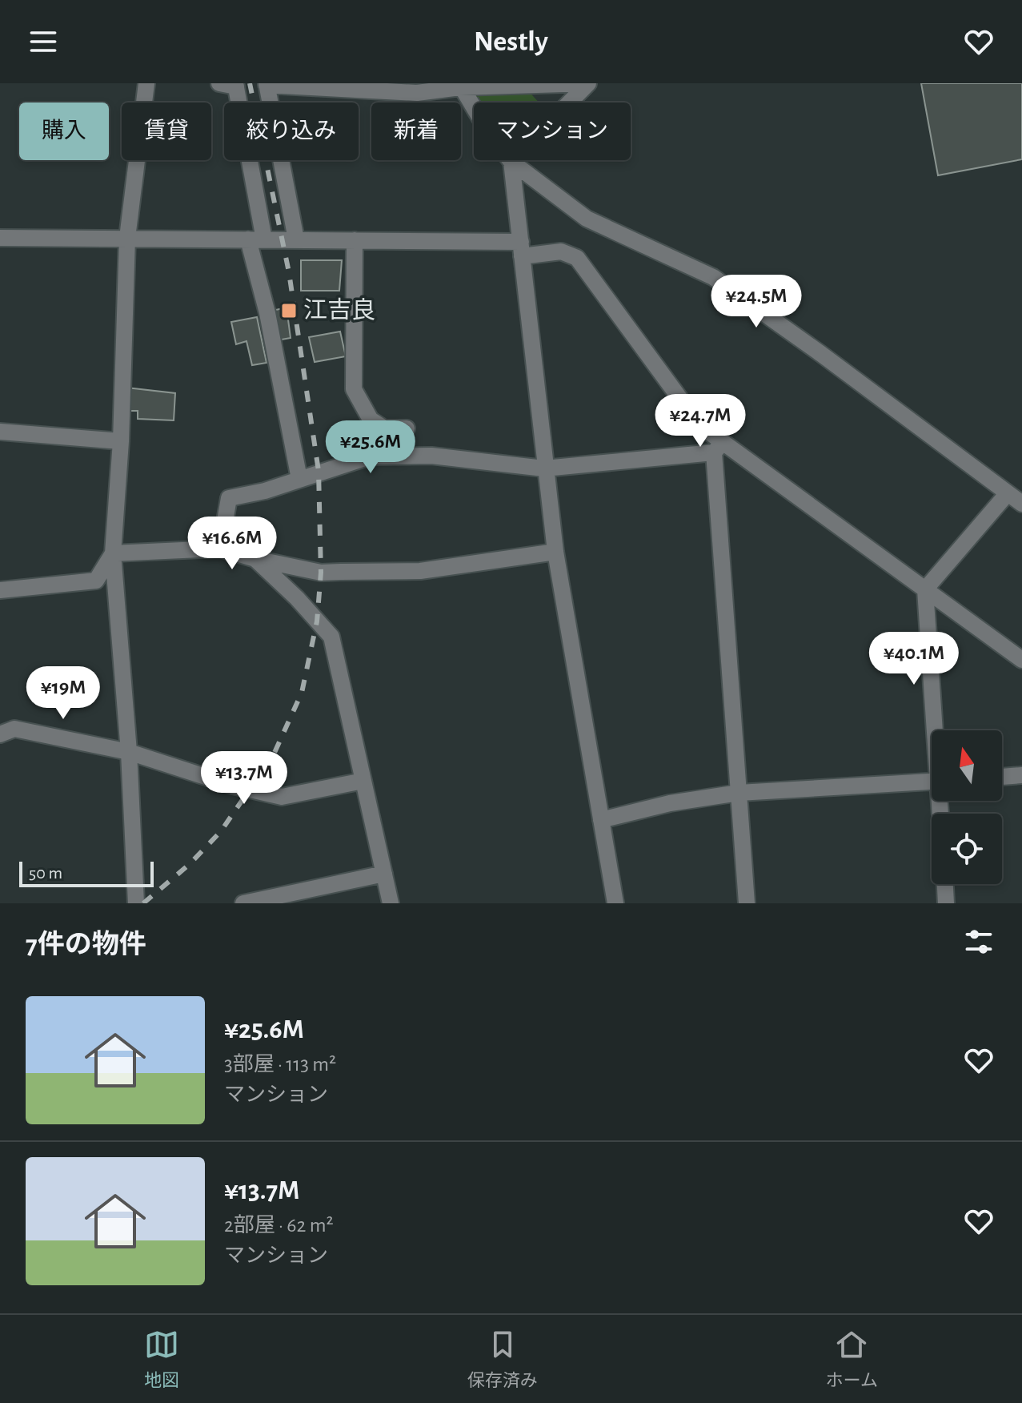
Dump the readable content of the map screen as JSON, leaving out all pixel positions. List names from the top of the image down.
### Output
{
  "places": {
    "transit": ["江吉良"]
  },
  "scale_bar": "50 m",
  "north": "top",
  "page": {
    "header": "Nestly",
    "chip": [
      "購入",
      "賃貸",
      "絞り込み",
      "新着",
      "マンション"
    ],
    "price": [
      "¥24.5M",
      "¥24.7M",
      "¥25.6M",
      "¥16.6M",
      "¥40.1M",
      "¥19M",
      "¥13.7M"
    ],
    "scale": "50 m",
    "heading": "7件の物件",
    "list": [
      {
        "name": "¥25.6M",
        "note": "3部屋 · 113 m² · マンション"
      },
      {
        "name": "¥13.7M",
        "note": "2部屋 · 62 m² · マンション"
      }
    ],
    "tabs": ["地図", "保存済み", "ホーム"]
  }
}
